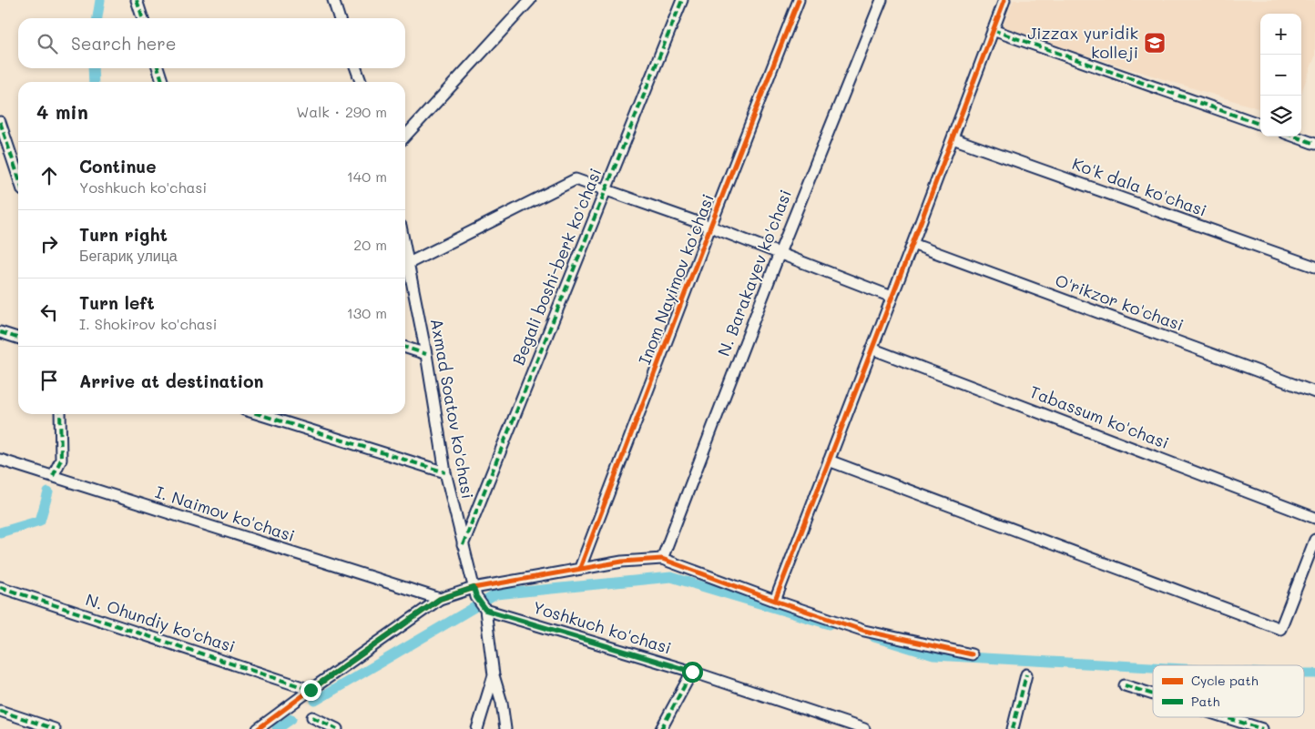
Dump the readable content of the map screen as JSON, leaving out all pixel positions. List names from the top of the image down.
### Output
{
  "streets": {
    "street": [
      "Ko'k dala ko'chasi",
      "Begali boshi-berk ko'chasi",
      "N. Barakayev ko'chasi",
      "Inom Nayimov ko'chasi",
      "O'rikzor ko'chasi",
      "Axmad Soatov ko'chasi",
      "Tabassum ko'chasi",
      "I. Naimov ko'chasi",
      "N. Ohundiy ko'chasi",
      "Yoshkuch ko'chasi"
    ]
  },
  "crossings": [
    ["Begali boshi-berk ko'chasi", "Axmad Soatov ko'chasi"],
    ["Axmad Soatov ko'chasi", "Yoshkuch ko'chasi"]
  ],
  "places": {
    "school or university": ["Jizzax yuridik kolleji"]
  },
  "legend": ["Cycle path", "Path"],
  "page": {
    "map_buttons": ["+", "−"],
    "search": "Search here",
    "heading": ["4 min", "Walk · 290 m"],
    "list": [
      ["Continue", "Yoshkuch ko'chasi", "140 m"],
      ["Turn right", "Бегариқ улица", "20 m"],
      ["Turn left", "I. Shokirov ko'chasi", "130 m"],
      "Arrive at destination"
    ]
  }
}
